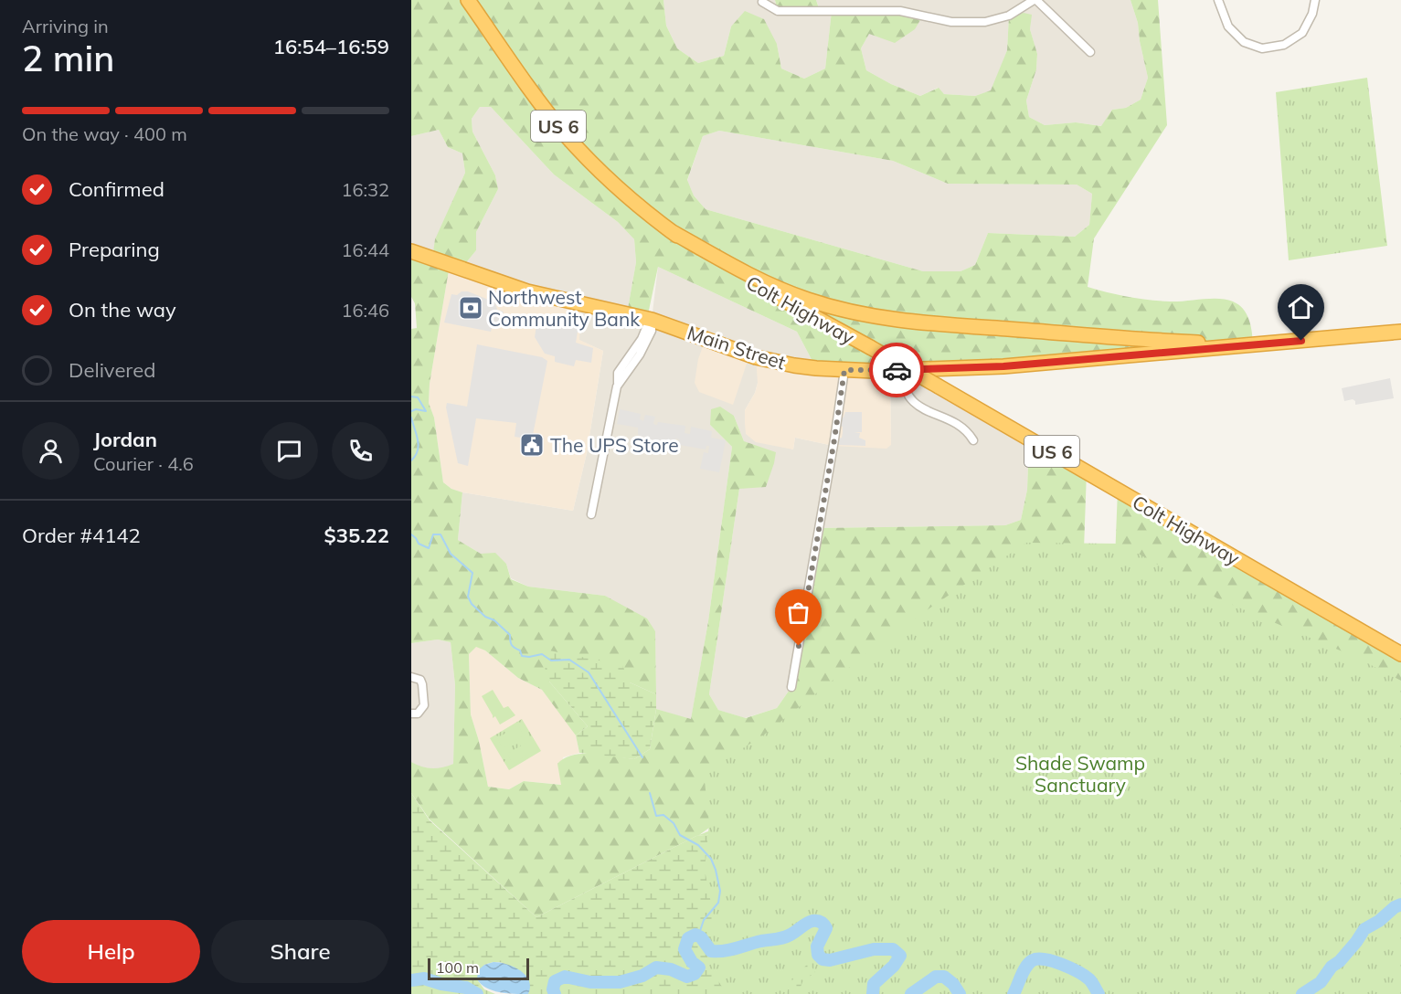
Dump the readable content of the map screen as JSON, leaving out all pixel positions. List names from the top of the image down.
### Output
{
  "streets": {
    "highway": ["US 6", "Colt Highway", "Main Street"]
  },
  "parks": ["Shade Swamp Sanctuary"],
  "places": {
    "bank": ["Northwest Community Bank"],
    "public building": ["The UPS Store"]
  },
  "scale_bar": "100 m",
  "page": {
    "heading": ["2 min", "Arriving in", "16:54–16:59"],
    "panel": [
      "Jordan",
      "Courier · 4.6",
      "Order #4142",
      "$35.22"
    ],
    "bar": "On the way · 400 m",
    "list": [
      ["Confirmed", "16:32"],
      ["Preparing", "16:44"],
      ["On the way", "16:46"],
      "Delivered"
    ],
    "buttons": ["Help", "Share"],
    "scale": "100 m"
  }
}
